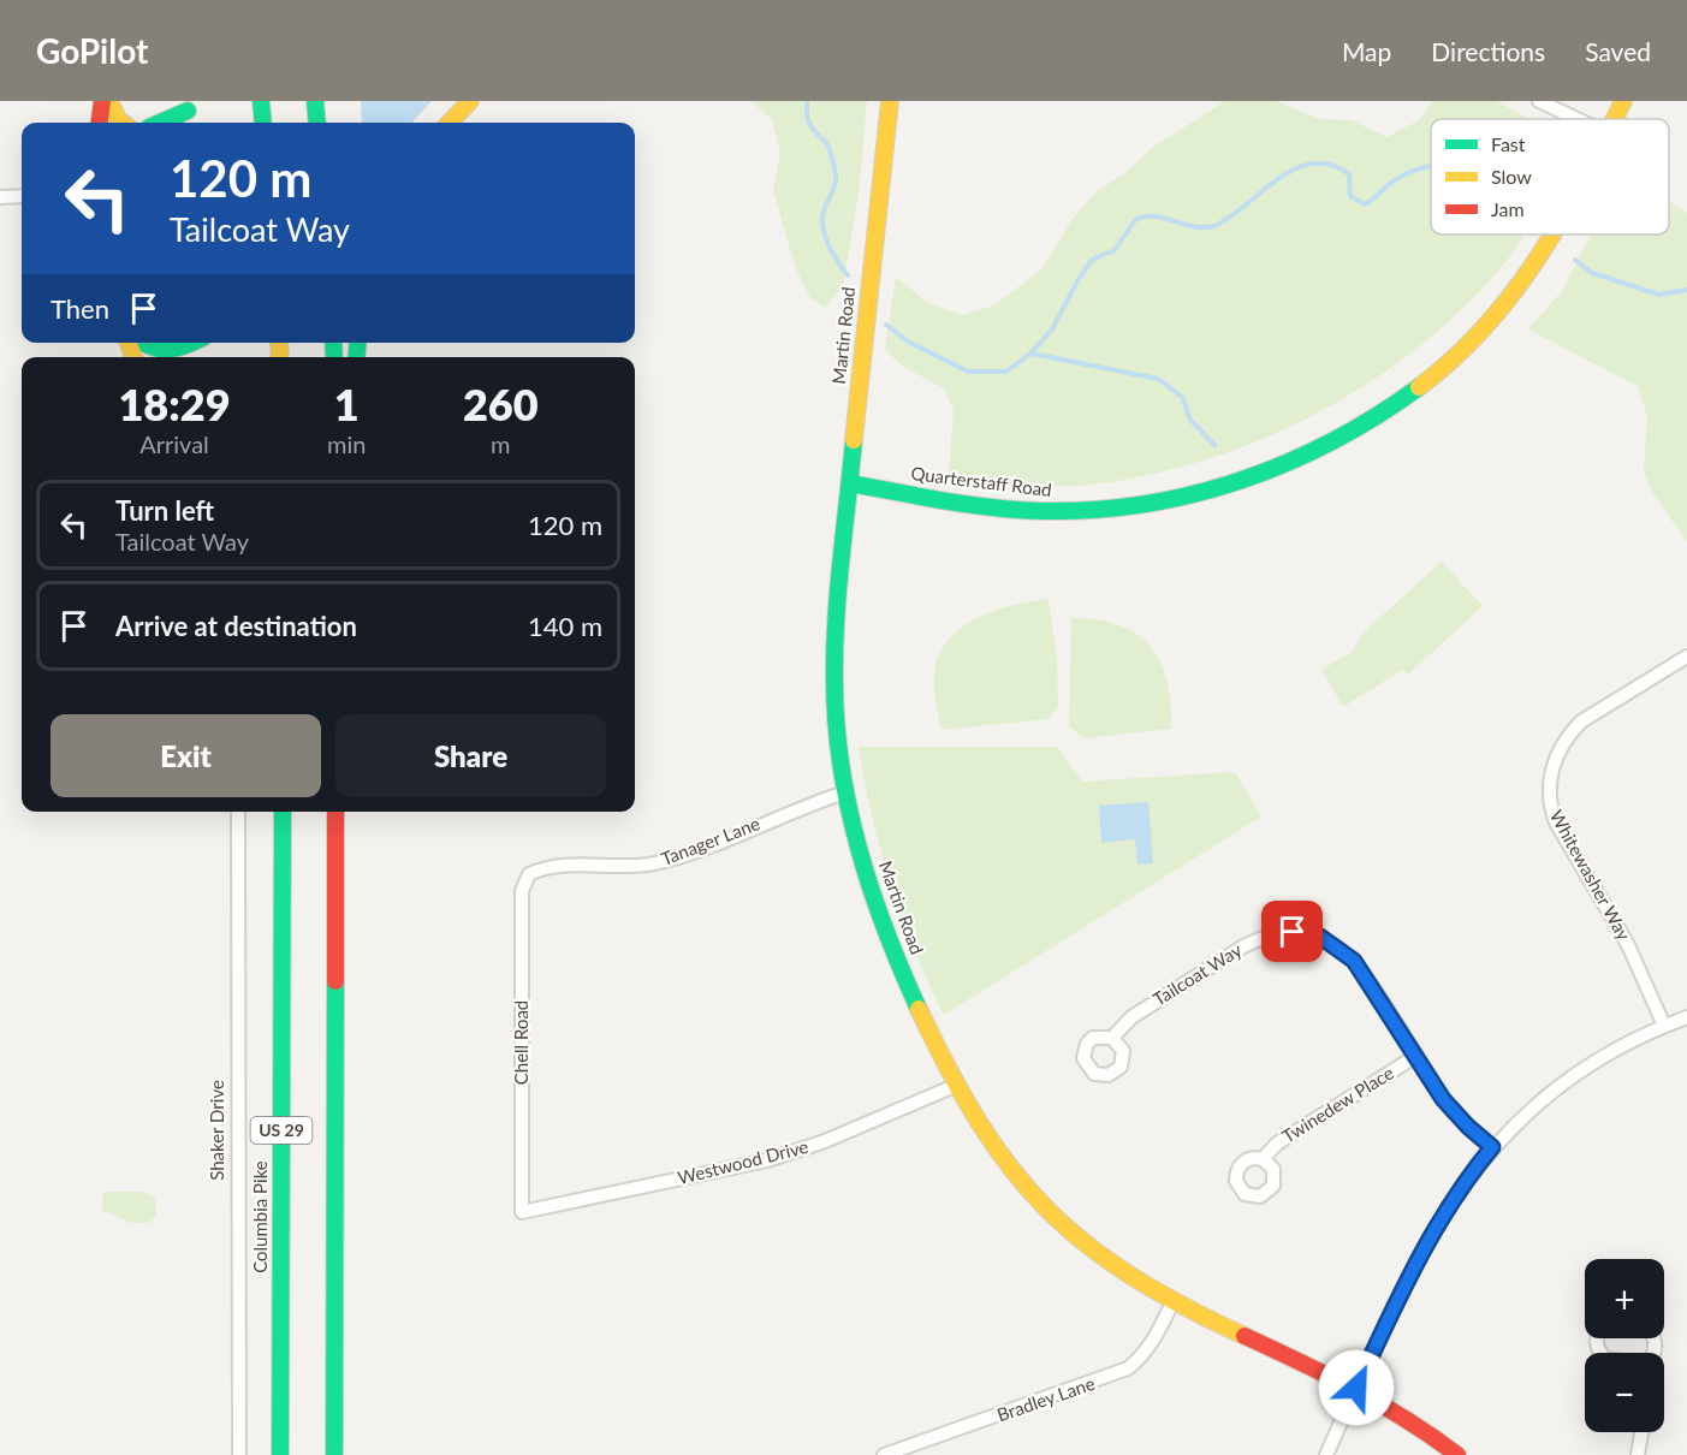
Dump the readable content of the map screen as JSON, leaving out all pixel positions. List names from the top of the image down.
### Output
{
  "streets": {
    "main road": [
      "Martin Road",
      "Quarterstaff Road",
      "US 29",
      "Columbia Pike"
    ],
    "street": [
      "Tanager Lane",
      "Whitewasher Way",
      "Tailcoat Way",
      "Chell Road",
      "Twinedew Place",
      "Shaker Drive",
      "Westwood Drive",
      "Bradley Lane"
    ]
  },
  "crossings": [
    ["Martin Road", "Quarterstaff Road"],
    ["Martin Road", "Tanager Lane"],
    ["Martin Road", "Westwood Drive"],
    ["Martin Road", "Bradley Lane"],
    ["Tanager Lane", "Chell Road"],
    ["Tailcoat Way", "Twinedew Place"],
    ["Chell Road", "Westwood Drive"]
  ],
  "legend": ["Fast", "Slow", "Jam"],
  "page": {
    "header": "GoPilot",
    "nav": ["Map", "Directions", "Saved"],
    "turn": ["120 m", "Tailcoat Way"],
    "then": "Then",
    "eta": [
      "18:29",
      "Arrival",
      "1",
      "min",
      "260",
      "m"
    ],
    "list": [
      {
        "name": "Turn left",
        "note": "Tailcoat Way",
        "value": "120 m"
      },
      {
        "name": "Arrive at destination",
        "value": "140 m"
      }
    ],
    "buttons": ["Exit", "Share"],
    "map_buttons": ["+", "−"]
  }
}
